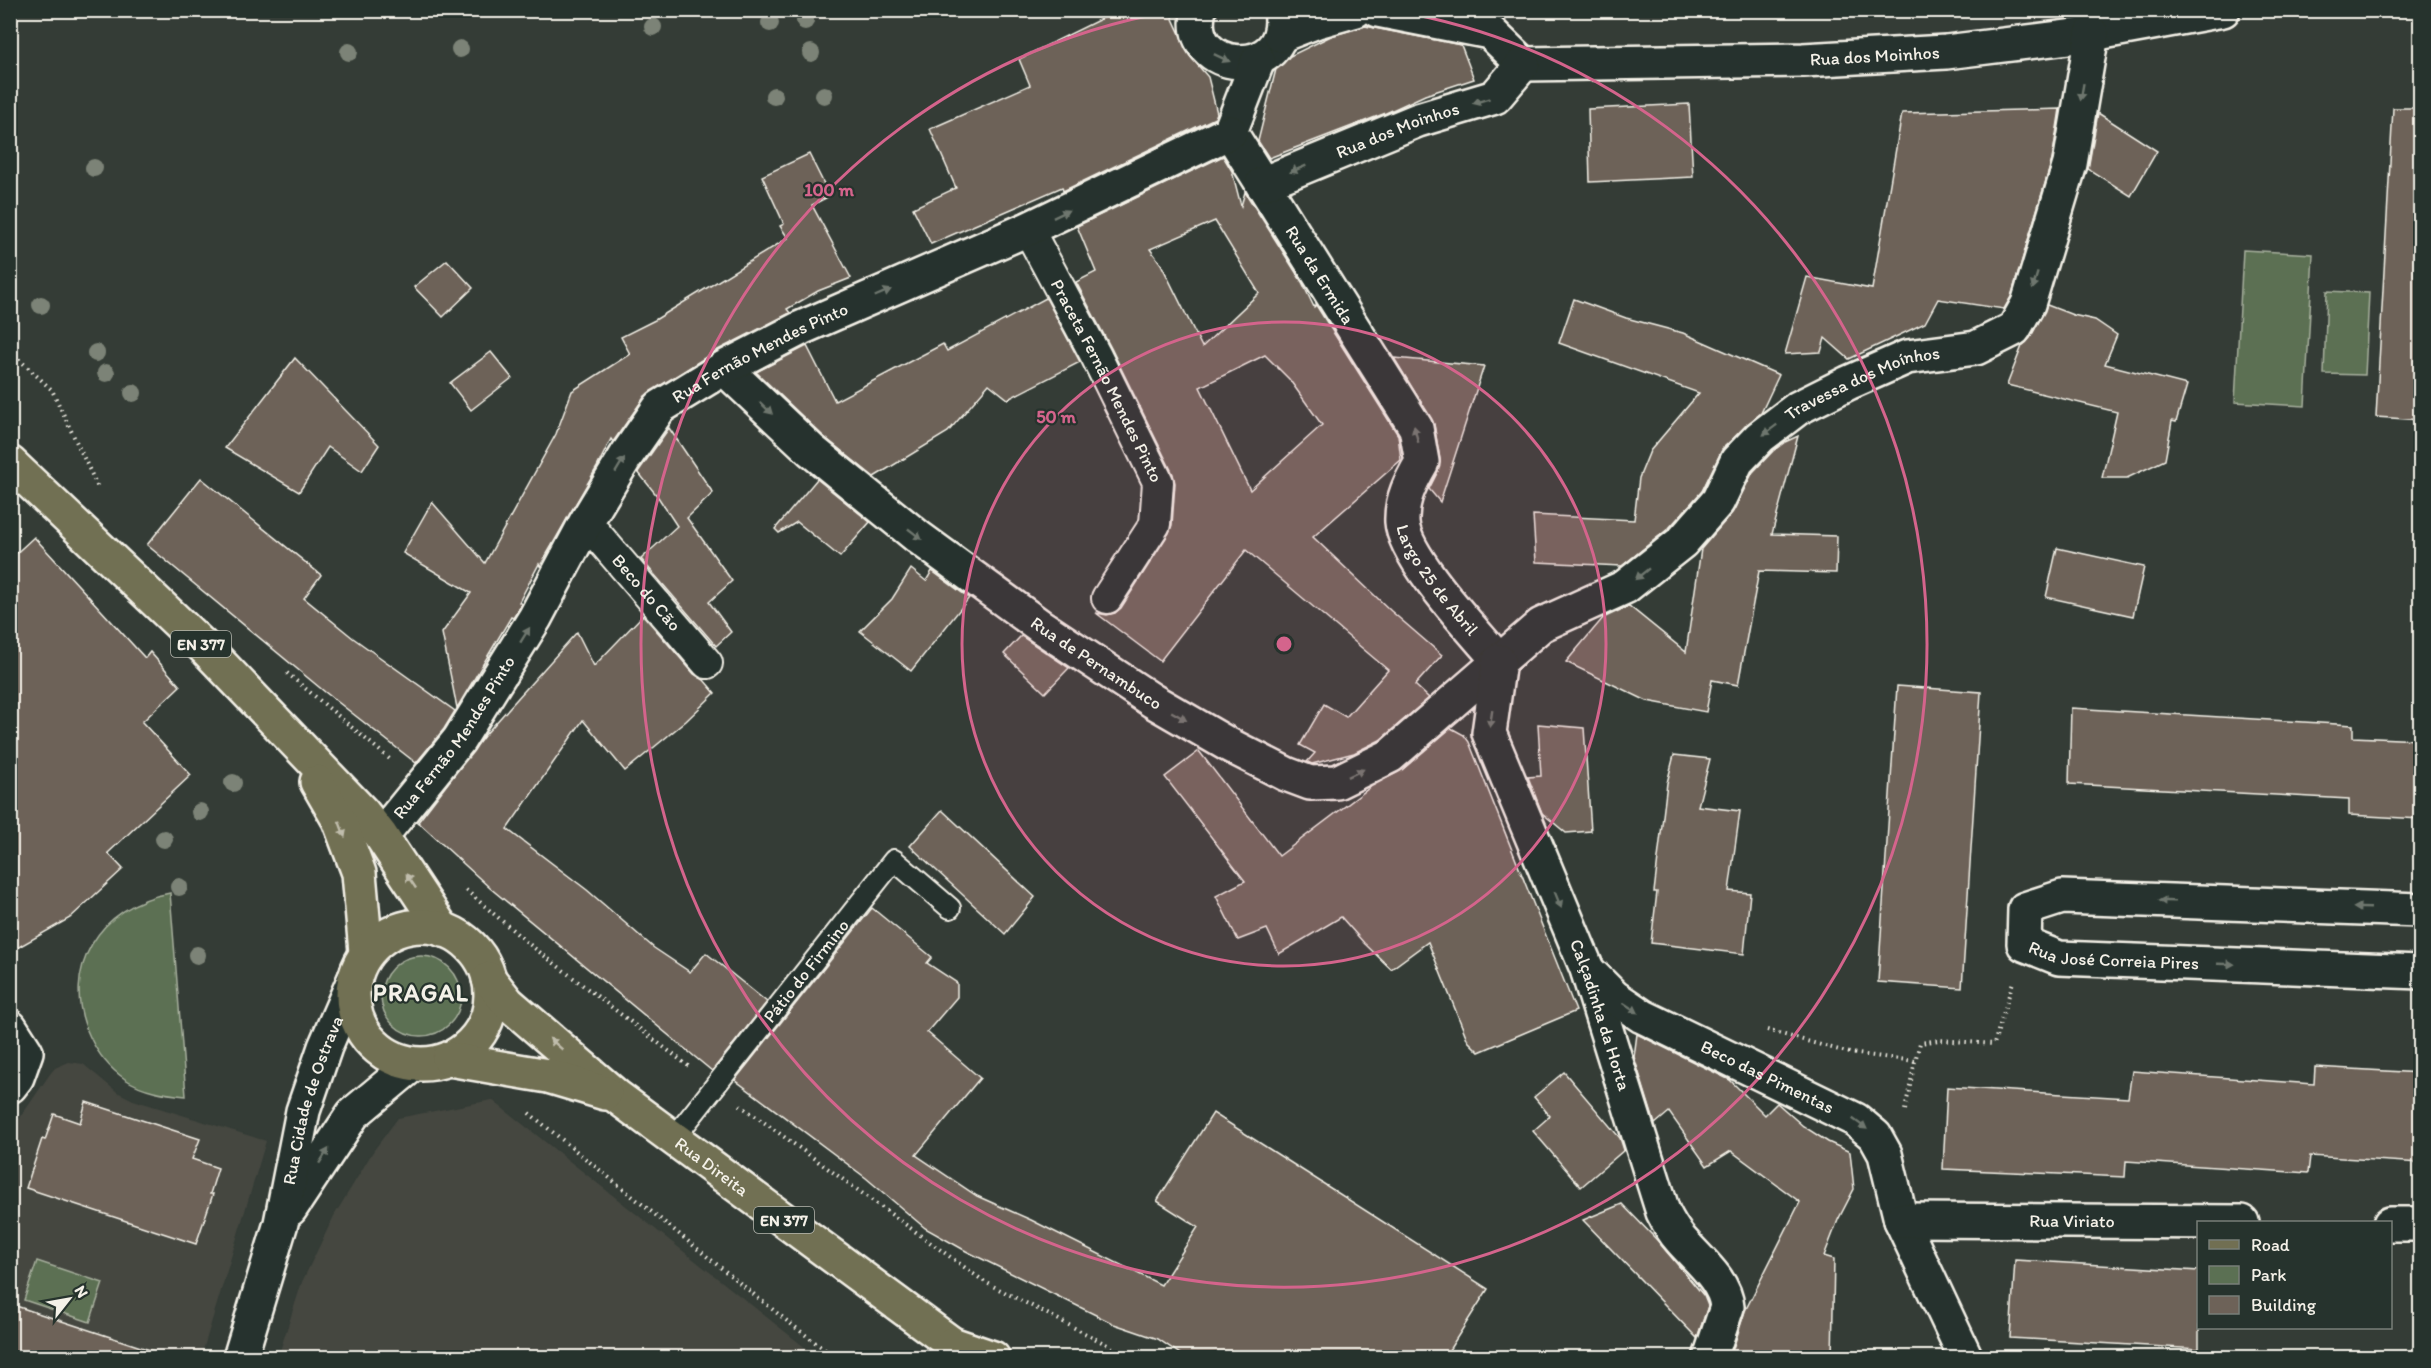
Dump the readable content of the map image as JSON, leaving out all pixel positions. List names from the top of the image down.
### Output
{
  "streets": {
    "main road": ["EN 377", "Rua Direita"],
    "street": [
      "Rua dos Moinhos",
      "Rua da Ermida",
      "Rua Fernão Mendes Pinto",
      "Praceta Fernão Mendes Pinto",
      "Travessa dos Moínhos",
      "Largo 25 de Abril",
      "Beco do Cão",
      "Rua de Pernambuco",
      "Rua José Correia Pires",
      "Calçadinha da Horta",
      "Beco das Pimentas",
      "Rua Cidade de Ostrava",
      "Rua Viriato"
    ],
    "lane": ["Pátio do Firmino"]
  },
  "crossings": [
    ["Rua dos Moinhos", "Rua da Ermida"],
    ["Rua dos Moinhos", "Travessa dos Moínhos"],
    ["Rua da Ermida", "Rua Fernão Mendes Pinto"],
    ["Rua da Ermida", "Largo 25 de Abril"],
    ["Rua Fernão Mendes Pinto", "Praceta Fernão Mendes Pinto"],
    ["Rua Fernão Mendes Pinto", "Beco do Cão"],
    ["Rua Fernão Mendes Pinto", "EN 377"],
    ["Rua Fernão Mendes Pinto", "Rua de Pernambuco"],
    ["Travessa dos Moínhos", "Largo 25 de Abril"],
    ["Travessa dos Moínhos", "Rua de Pernambuco"],
    ["Travessa dos Moínhos", "Calçadinha da Horta"],
    ["Largo 25 de Abril", "Rua de Pernambuco"],
    ["Largo 25 de Abril", "Calçadinha da Horta"],
    ["EN 377", "Rua Cidade de Ostrava"],
    ["EN 377", "Rua Direita"],
    ["Rua de Pernambuco", "Calçadinha da Horta"],
    ["Pátio do Firmino", "Rua Direita"],
    ["Calçadinha da Horta", "Beco das Pimentas"],
    ["Beco das Pimentas", "Rua Viriato"],
    ["Rua Cidade de Ostrava", "Rua Direita"]
  ],
  "one_way": [
    "Rua da Ermida",
    "Rua Fernão Mendes Pinto",
    "Travessa dos Moínhos",
    "Rua de Pernambuco",
    "Calçadinha da Horta",
    "Beco das Pimentas"
  ],
  "districts": ["PRAGAL"],
  "legend": ["Road", "Park", "Building"],
  "north": "top right",
  "rings": ["100 m", "50 m"]
}
